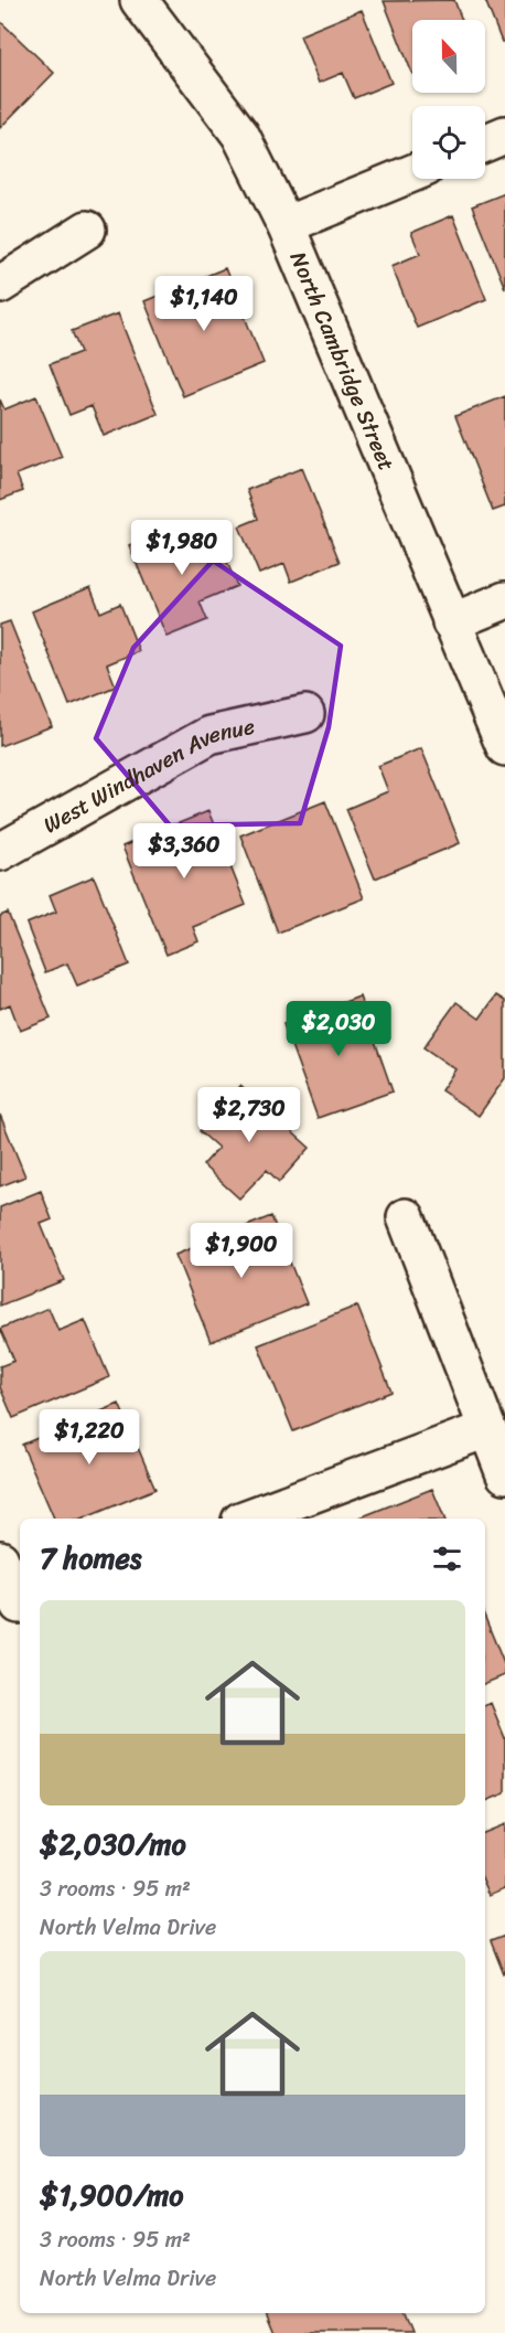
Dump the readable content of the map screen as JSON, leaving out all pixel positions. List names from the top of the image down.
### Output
{
  "streets": {
    "street": ["North Cambridge Street", "West Windhaven Avenue"]
  },
  "north": "top",
  "page": {
    "price": [
      "$1,140",
      "$1,980",
      "$3,360",
      "$2,030",
      "$2,730",
      "$1,900",
      "$1,220"
    ],
    "heading": "7 homes",
    "list": [
      {
        "name": "$2,030/mo",
        "note": "3 rooms · 95 m² · North Velma Drive"
      },
      {
        "name": "$1,900/mo",
        "note": "3 rooms · 95 m² · North Velma Drive"
      }
    ]
  }
}
